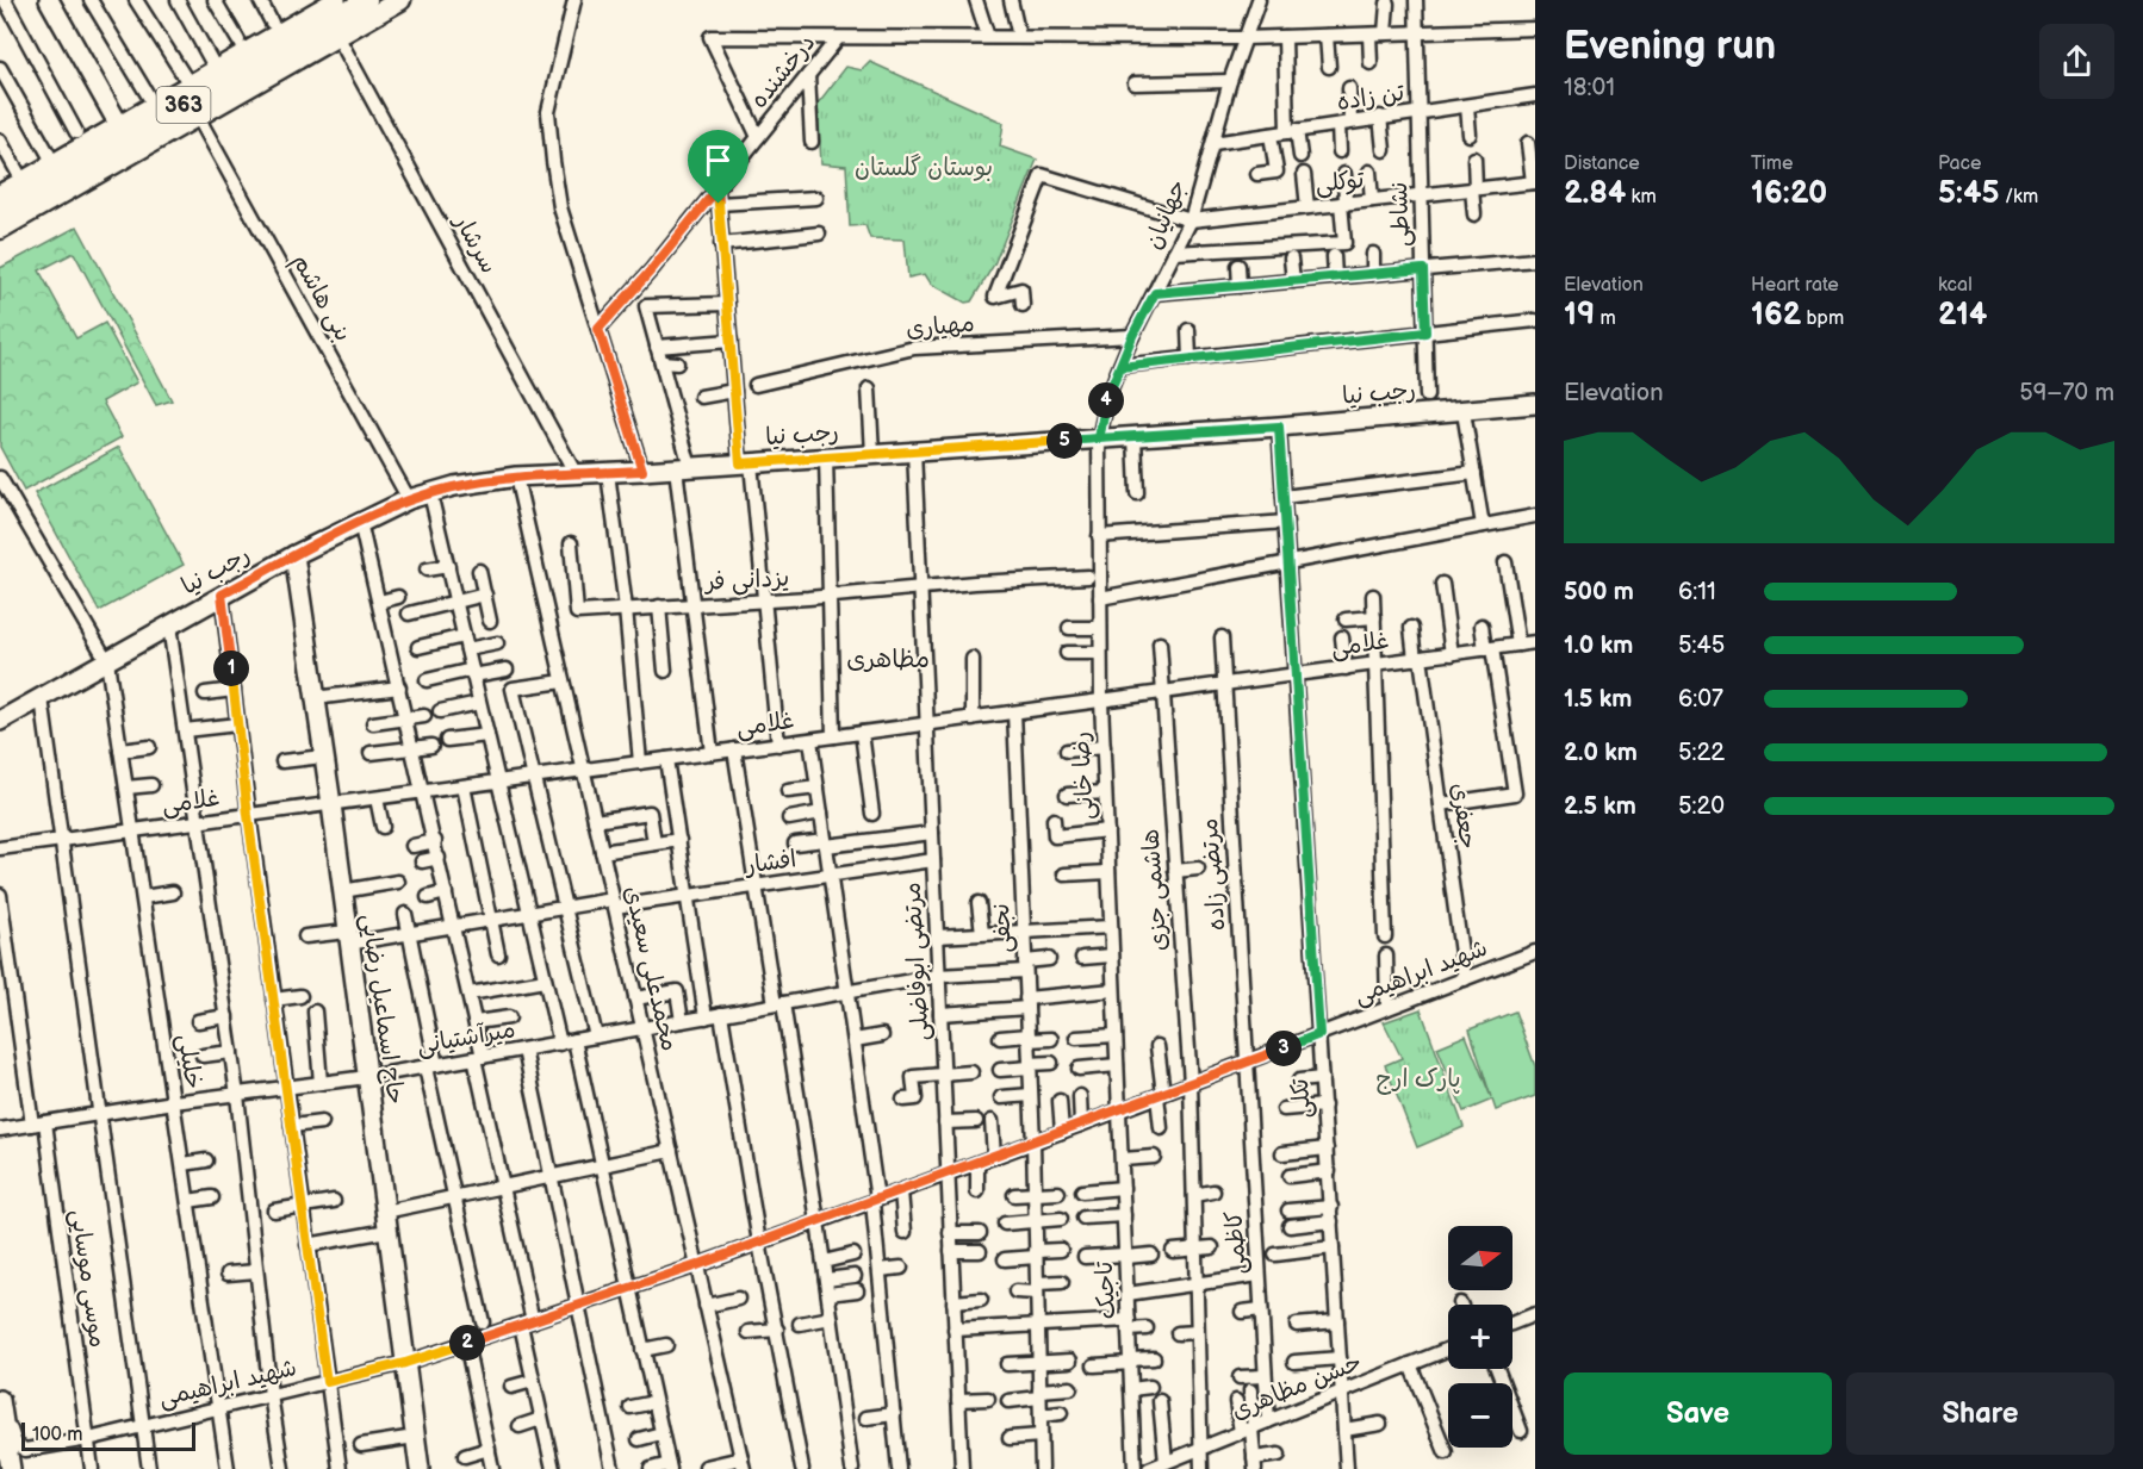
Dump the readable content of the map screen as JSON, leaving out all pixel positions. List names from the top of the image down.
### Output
{
  "streets": {
    "main road": ["363", "رجب نیا", "حاج اسماعیل رضایی"],
    "street": [
      "درخشنده",
      "تن زاده",
      "توکلی",
      "جهانیان",
      "نشاطی",
      "سرشار",
      "بنی هاشم",
      "مهیاری",
      "یزدانی فر",
      "غلامی",
      "رضا خانی",
      "جعفری",
      "افشار",
      "مرتضی زاده",
      "هاشمی جزی",
      "نجفی",
      "مرتضی ابوفاضلی",
      "محمدعلی سعیدی",
      "شهید ابراهیمی",
      "میرآشتیانی",
      "خلیلی",
      "تکلی",
      "کاظمی",
      "موسی موسایی",
      "تاجیک",
      "حسن مظاهری"
    ]
  },
  "crossings": [
    ["تن زاده", "جهانیان"],
    ["تن زاده", "نشاطی"],
    ["توکلی", "جهانیان"],
    ["توکلی", "نشاطی"],
    ["جهانیان", "مهیاری"],
    ["جهانیان", "رجب نیا"],
    ["جهانیان", "رضا خانی"],
    ["سرشار", "رجب نیا"],
    ["بنی هاشم", "رجب نیا"],
    ["رجب نیا", "رضا خانی"],
    ["رجب نیا", "مرتضی ابوفاضلی"],
    ["رجب نیا", "محمدعلی سعیدی"],
    ["رجب نیا", "حاج اسماعیل رضایی"],
    ["رجب نیا", "خلیلی"],
    ["رجب نیا", "تکلی"],
    ["یزدانی فر", "مرتضی ابوفاضلی"],
    ["غلامی", "رضا خانی"],
    ["غلامی", "جعفری"],
    ["غلامی", "مرتضی زاده"],
    ["غلامی", "هاشمی جزی"],
    ["غلامی", "نجفی"],
    ["غلامی", "مرتضی ابوفاضلی"],
    ["غلامی", "محمدعلی سعیدی"],
    ["غلامی", "حاج اسماعیل رضایی"],
    ["غلامی", "خلیلی"],
    ["غلامی", "تکلی"],
    ["رضا خانی", "شهید ابراهیمی"],
    ["رضا خانی", "تاجیک"],
    ["جعفری", "شهید ابراهیمی"],
    ["افشار", "مرتضی ابوفاضلی"],
    ["افشار", "محمدعلی سعیدی"],
    ["افشار", "حاج اسماعیل رضایی"],
    ["مرتضی زاده", "شهید ابراهیمی"],
    ["مرتضی زاده", "کاظمی"],
    ["هاشمی جزی", "شهید ابراهیمی"],
    ["هاشمی جزی", "حسن مظاهری"],
    ["نجفی", "شهید ابراهیمی"],
    ["نجفی", "میرآشتیانی"],
    ["مرتضی ابوفاضلی", "شهید ابراهیمی"],
    ["مرتضی ابوفاضلی", "میرآشتیانی"],
    ["محمدعلی سعیدی", "شهید ابراهیمی"],
    ["محمدعلی سعیدی", "میرآشتیانی"],
    ["شهید ابراهیمی", "حاج اسماعیل رضایی"],
    ["شهید ابراهیمی", "خلیلی"],
    ["شهید ابراهیمی", "تکلی"],
    ["شهید ابراهیمی", "کاظمی"],
    ["شهید ابراهیمی", "موسی موسایی"],
    ["شهید ابراهیمی", "تاجیک"],
    ["حاج اسماعیل رضایی", "میرآشتیانی"],
    ["میرآشتیانی", "خلیلی"],
    ["میرآشتیانی", "موسی موسایی"],
    ["تکلی", "حسن مظاهری"],
    ["کاظمی", "حسن مظاهری"]
  ],
  "districts": ["مظاهری"],
  "parks": ["بوستان گلستان", "پارک ارج"],
  "scale_bar": "100 m",
  "north": "right",
  "page": {
    "heading": ["Evening run", "18:01"],
    "stats": [
      ["Distance", "2.84 km"],
      ["Time", "16:20"],
      ["Pace", "5:45 /km"],
      ["Elevation", "19 m"],
      ["Heart rate", "162 bpm"],
      ["kcal", "214"]
    ],
    "chart": ["Elevation", "59–70 m"],
    "pins": [
      "4",
      "5",
      "1",
      "3",
      "2"
    ],
    "list": [
      {
        "name": "500 m",
        "note": "6:11"
      },
      {
        "name": "1.0 km",
        "note": "5:45"
      },
      {
        "name": "1.5 km",
        "note": "6:07"
      },
      {
        "name": "2.0 km",
        "note": "5:22"
      },
      {
        "name": "2.5 km",
        "note": "5:20"
      }
    ],
    "map_buttons": ["+", "−"],
    "buttons": ["Save", "Share"],
    "scale": "100 m"
  }
}
